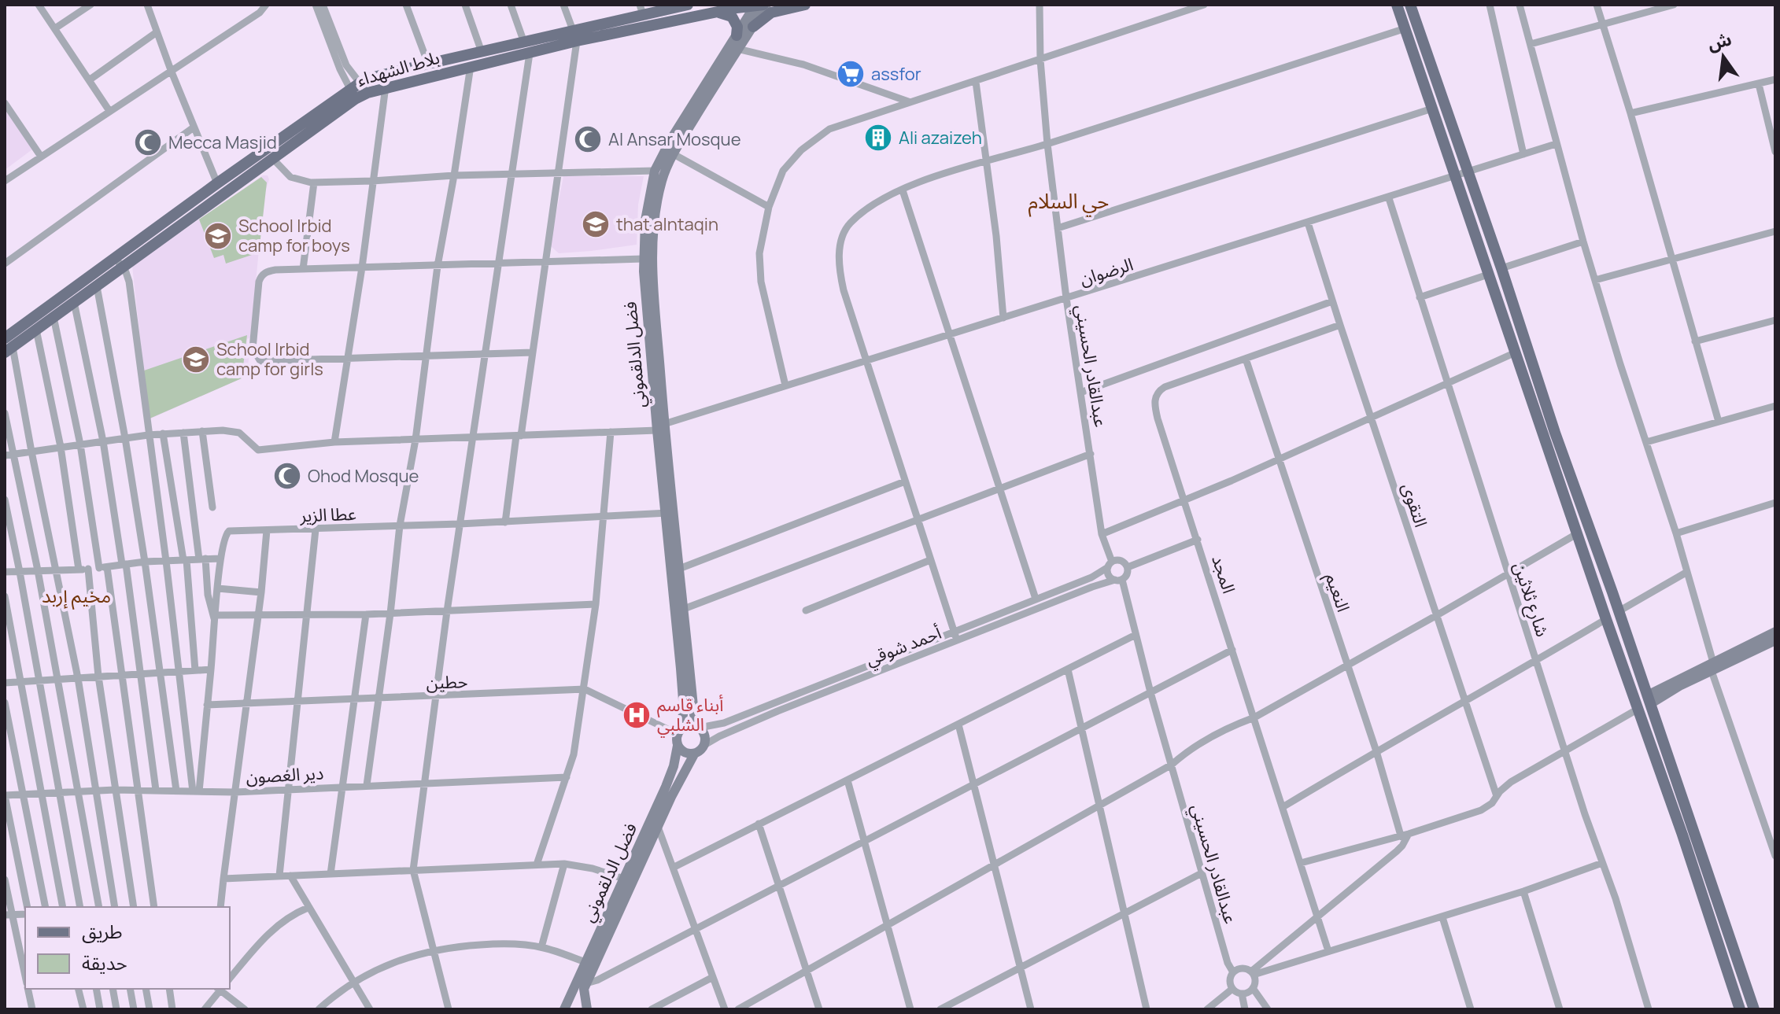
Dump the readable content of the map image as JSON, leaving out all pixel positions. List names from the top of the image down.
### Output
{
  "streets": {
    "main road": ["بلاط الشهداء", "فضل الدلقموني"],
    "street": [
      "الرضوان",
      "عبدالقادر الحسيني",
      "التقوى",
      "عطا الزير",
      "المجد",
      "النعيم",
      "شارع ثلاثين",
      "أحمد شوقي",
      "حطين",
      "دير الغصون"
    ]
  },
  "crossings": [
    ["بلاط الشهداء", "فضل الدلقموني"],
    ["الرضوان", "فضل الدلقموني"],
    ["الرضوان", "عبدالقادر الحسيني"],
    ["الرضوان", "التقوى"],
    ["الرضوان", "شارع ثلاثين"],
    ["فضل الدلقموني", "عطا الزير"],
    ["فضل الدلقموني", "أحمد شوقي"],
    ["فضل الدلقموني", "حطين"],
    ["عبدالقادر الحسيني", "أحمد شوقي"],
    ["التقوى", "المجد"],
    ["المجد", "النعيم"],
    ["أحمد شوقي", "حطين"]
  ],
  "districts": ["حي السلام", "مخيم إربد"],
  "places": {
    "supermarket": ["assfor"],
    "building": ["Ali azaizeh"],
    "mosque": ["Al Ansar Mosque", "Mecca Masjid", "Ohod Mosque"],
    "school or university": ["that alntaqin", "School Irbid camp for boys", "School Irbid camp for girls"],
    "hospital": ["أبناء قاسم الشلبي"]
  },
  "legend": ["طريق", "حديقة"],
  "north": "top"
}
